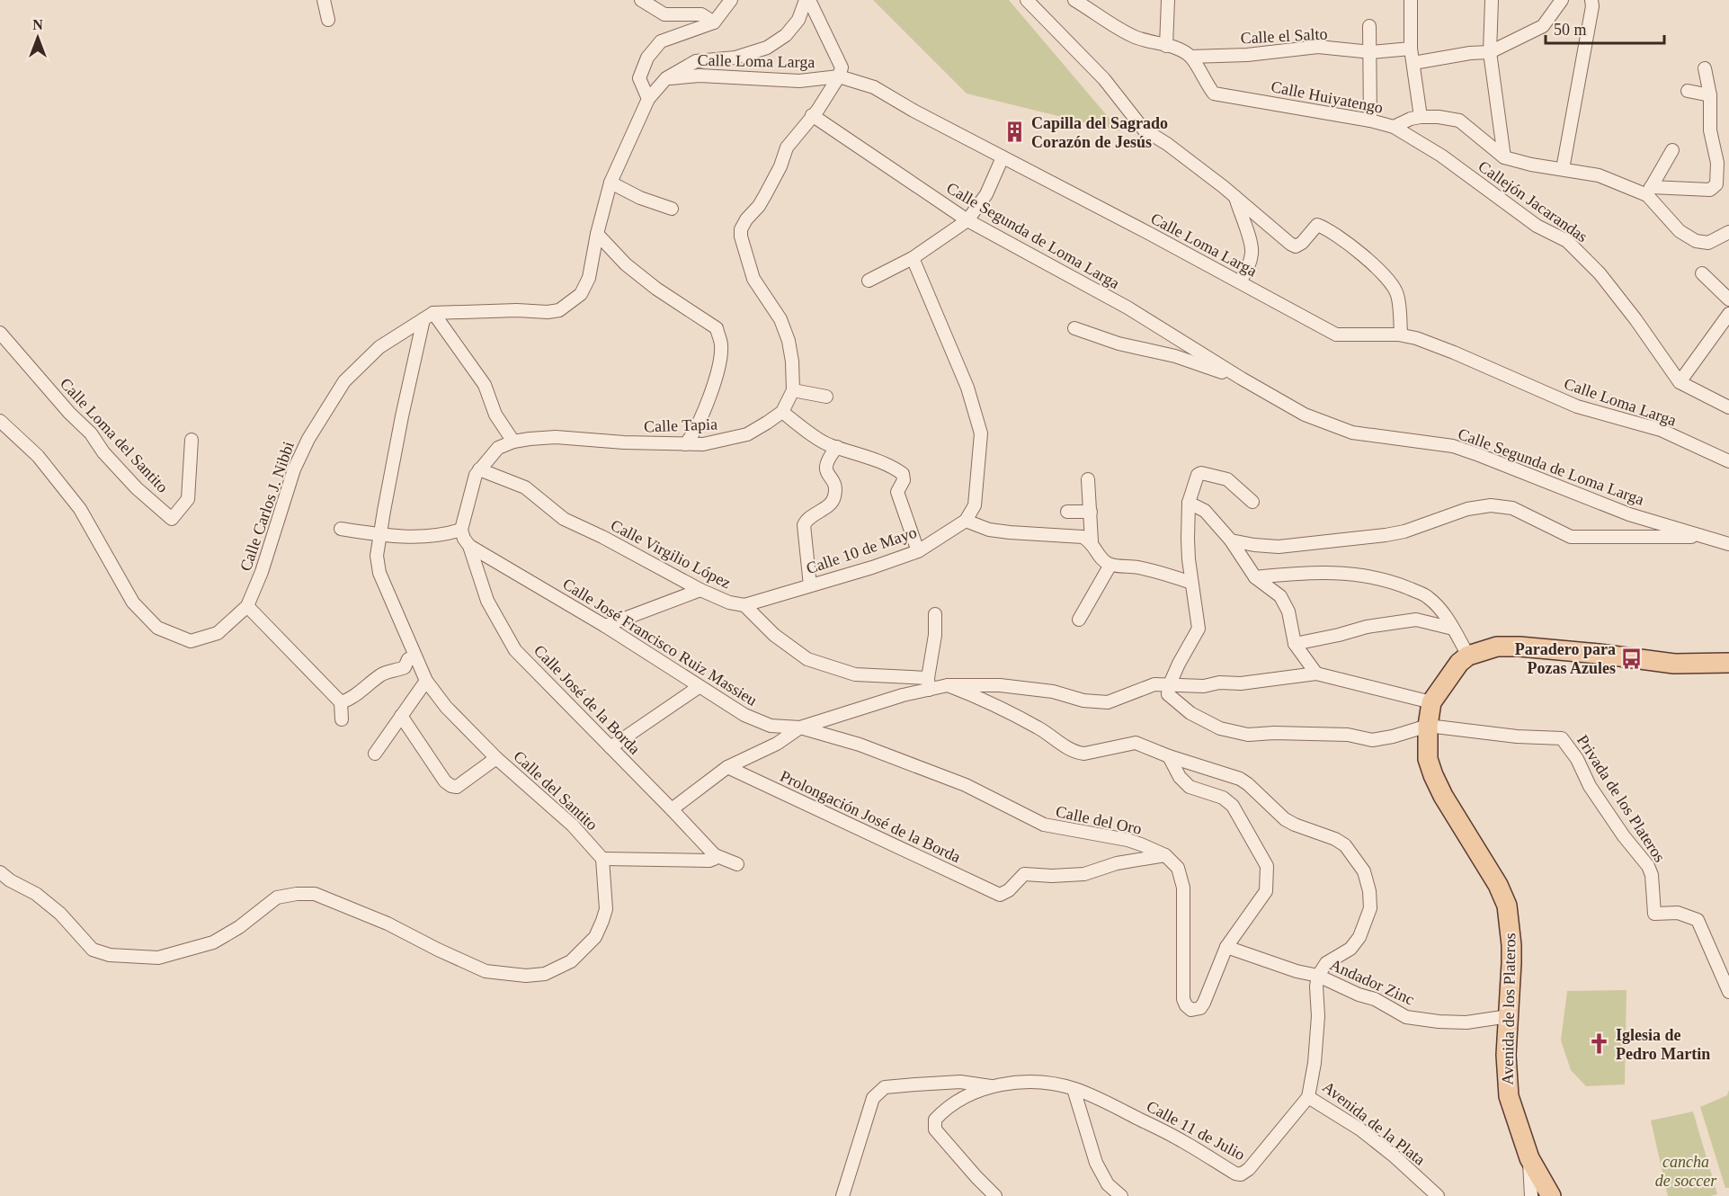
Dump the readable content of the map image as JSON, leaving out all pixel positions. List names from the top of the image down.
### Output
{
  "streets": {
    "main road": ["Avenida de los Plateros"],
    "street": [
      "Calle el Salto",
      "Calle Loma Larga",
      "Calle Huiyatengo",
      "Callejón Jacarandas",
      "Calle Segunda de Loma Larga",
      "Calle Tapia",
      "Calle Loma del Santito",
      "Calle Carlos J. Nibbi",
      "Calle 10 de Mayo",
      "Calle Virgilio López",
      "Calle José Francisco Ruiz Massieu",
      "Calle José de la Borda",
      "Calle del Santito",
      "Privada de los Plateros",
      "Prolongación José de la Borda",
      "Calle del Oro",
      "Andador Zinc",
      "Avenida de la Plata",
      "Calle 11 de Julio"
    ]
  },
  "crossings": [
    ["Calle el Salto", "Calle Huiyatengo"],
    ["Calle Loma Larga", "Calle Tapia"],
    ["Calle Huiyatengo", "Callejón Jacarandas"],
    ["Calle Segunda de Loma Larga", "Calle Tapia"],
    ["Calle Tapia", "Calle Virgilio López"],
    ["Calle Carlos J. Nibbi", "Calle del Santito"],
    ["Calle 10 de Mayo", "Calle Virgilio López"],
    ["Calle José Francisco Ruiz Massieu", "Calle José de la Borda"],
    ["Calle José Francisco Ruiz Massieu", "Calle del Oro"],
    ["Privada de los Plateros", "Avenida de los Plateros"],
    ["Prolongación José de la Borda", "Calle del Oro"],
    ["Andador Zinc", "Avenida de los Plateros"],
    ["Andador Zinc", "Avenida de la Plata"],
    ["Avenida de la Plata", "Calle 11 de Julio"]
  ],
  "parks": ["cancha de soccer"],
  "places": {
    "building": ["Capilla del Sagrado Corazón de Jesús"],
    "bus stop": ["Paradero para Pozas Azules"],
    "church": ["Iglesia de Pedro Martin"]
  },
  "scale_bar": "50 m",
  "north": "top"
}
